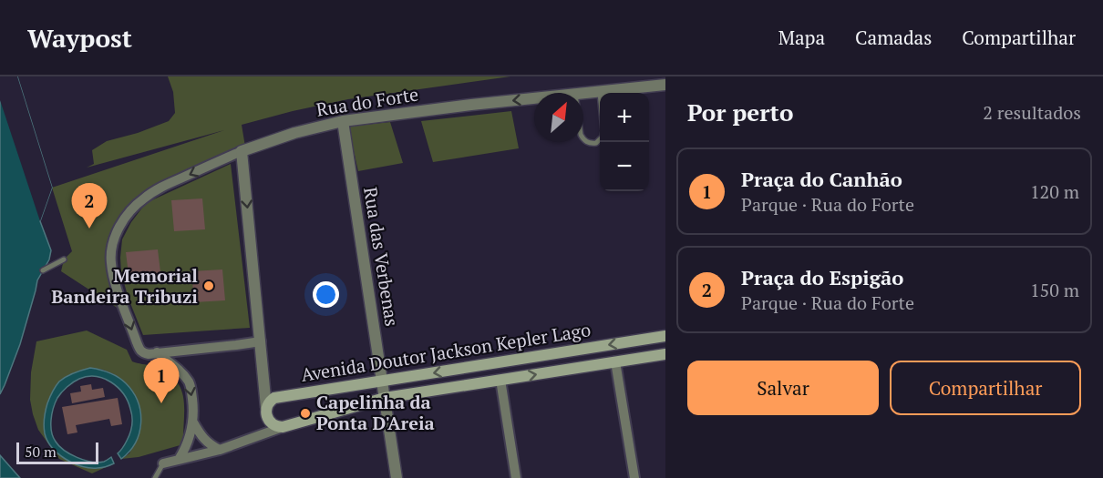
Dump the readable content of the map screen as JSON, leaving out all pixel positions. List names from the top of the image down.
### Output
{
  "streets": {
    "main road": ["Avenida Doutor Jackson Kepler Lago"],
    "street": ["Rua do Forte", "Rua das Verbenas"]
  },
  "crossings": [
    ["Rua do Forte", "Rua das Verbenas"],
    ["Rua das Verbenas", "Avenida Doutor Jackson Kepler Lago"]
  ],
  "places": ["Memorial Bandeira Tribuzi", "Capelinha da Ponta D'Areia"],
  "scale_bar": "50 m",
  "north": "top right",
  "page": {
    "header": "Waypost",
    "nav": ["Mapa", "Camadas", "Compartilhar"],
    "heading": ["Por perto", "2 resultados"],
    "map_buttons": ["+", "−"],
    "list": [
      {
        "mark": "1",
        "name": "Praça do Canhão",
        "note": "Parque · Rua do Forte",
        "value": "120 m"
      },
      {
        "mark": "2",
        "name": "Praça do Espigão",
        "note": "Parque · Rua do Forte",
        "value": "150 m"
      }
    ],
    "pins": ["2", "1"],
    "buttons": ["Salvar", "Compartilhar"],
    "scale": "50 m"
  }
}
